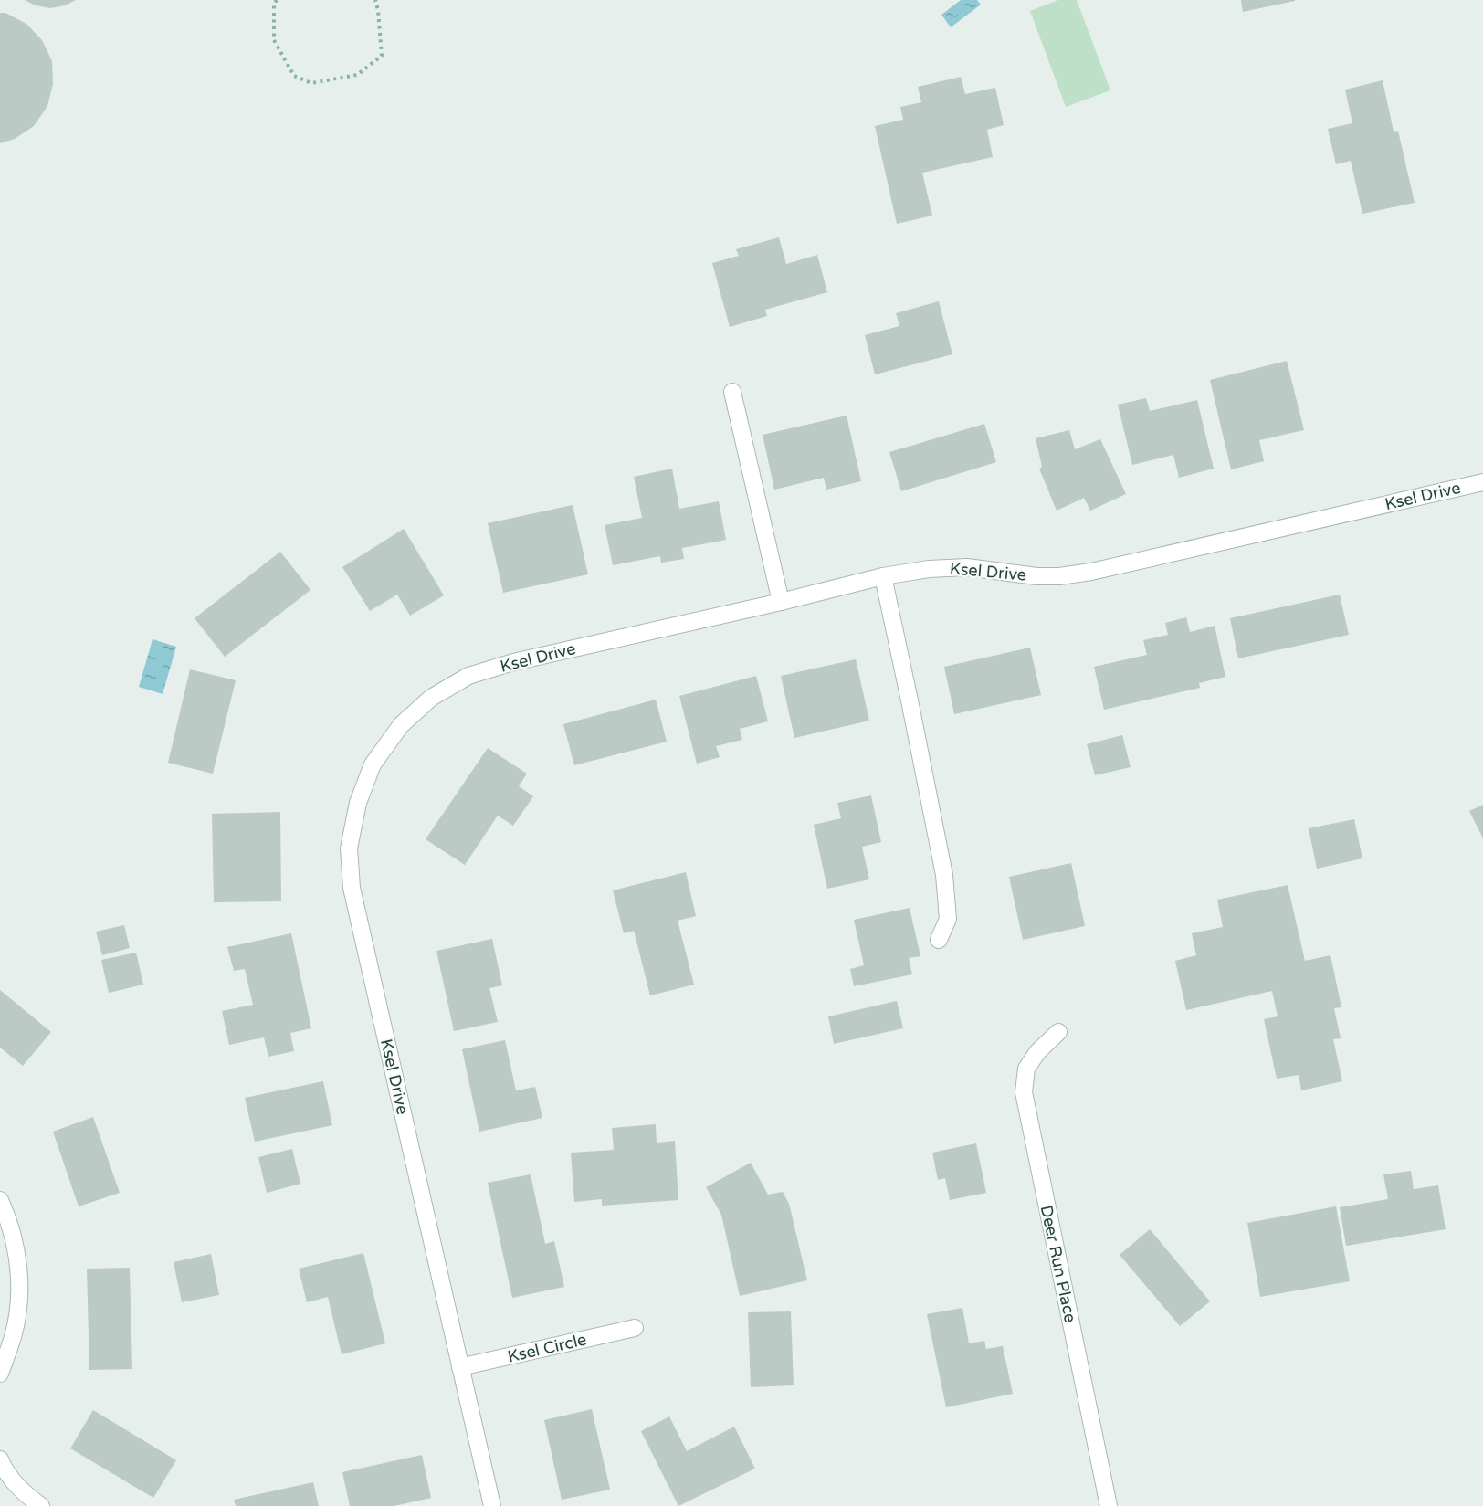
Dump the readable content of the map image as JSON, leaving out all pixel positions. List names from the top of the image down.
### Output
{
  "streets": {
    "street": ["Ksel Drive", "Deer Run Place", "Ksel Circle"]
  },
  "crossings": [
    ["Ksel Drive", "Ksel Circle"]
  ]
}
